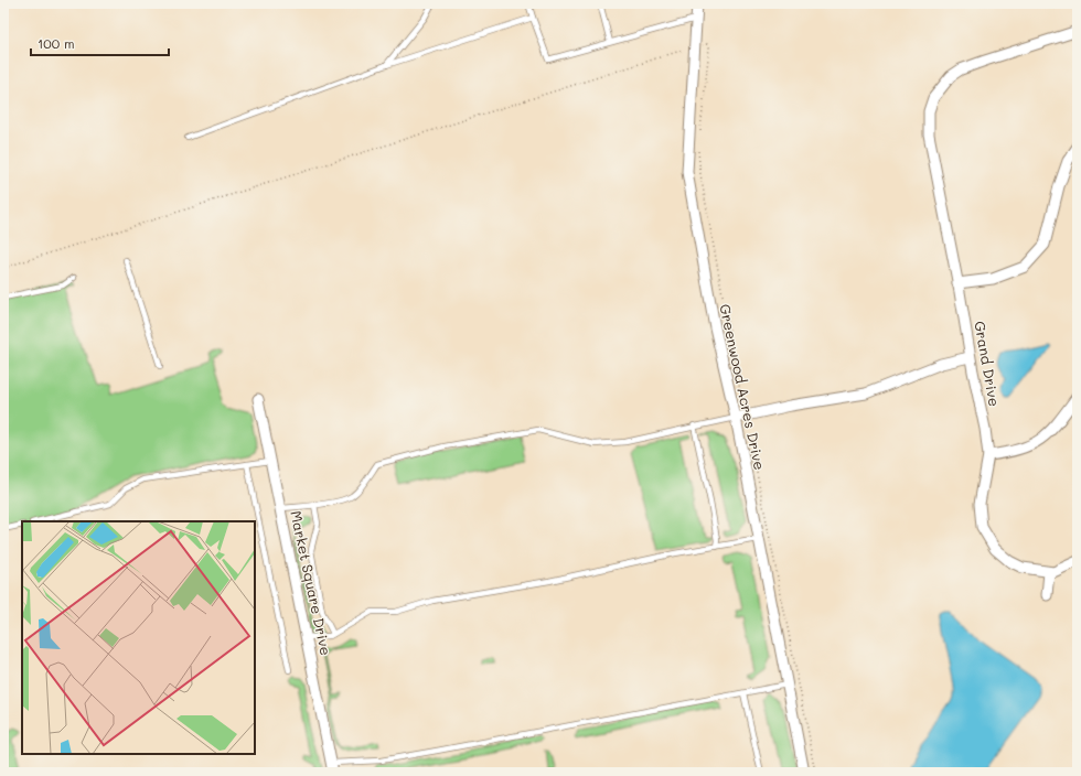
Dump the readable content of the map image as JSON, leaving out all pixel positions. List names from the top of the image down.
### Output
{
  "streets": {
    "street": ["Grand Drive", "Greenwood Acres Drive", "Market Square Drive"]
  },
  "scale_bar": "100 m"
}
